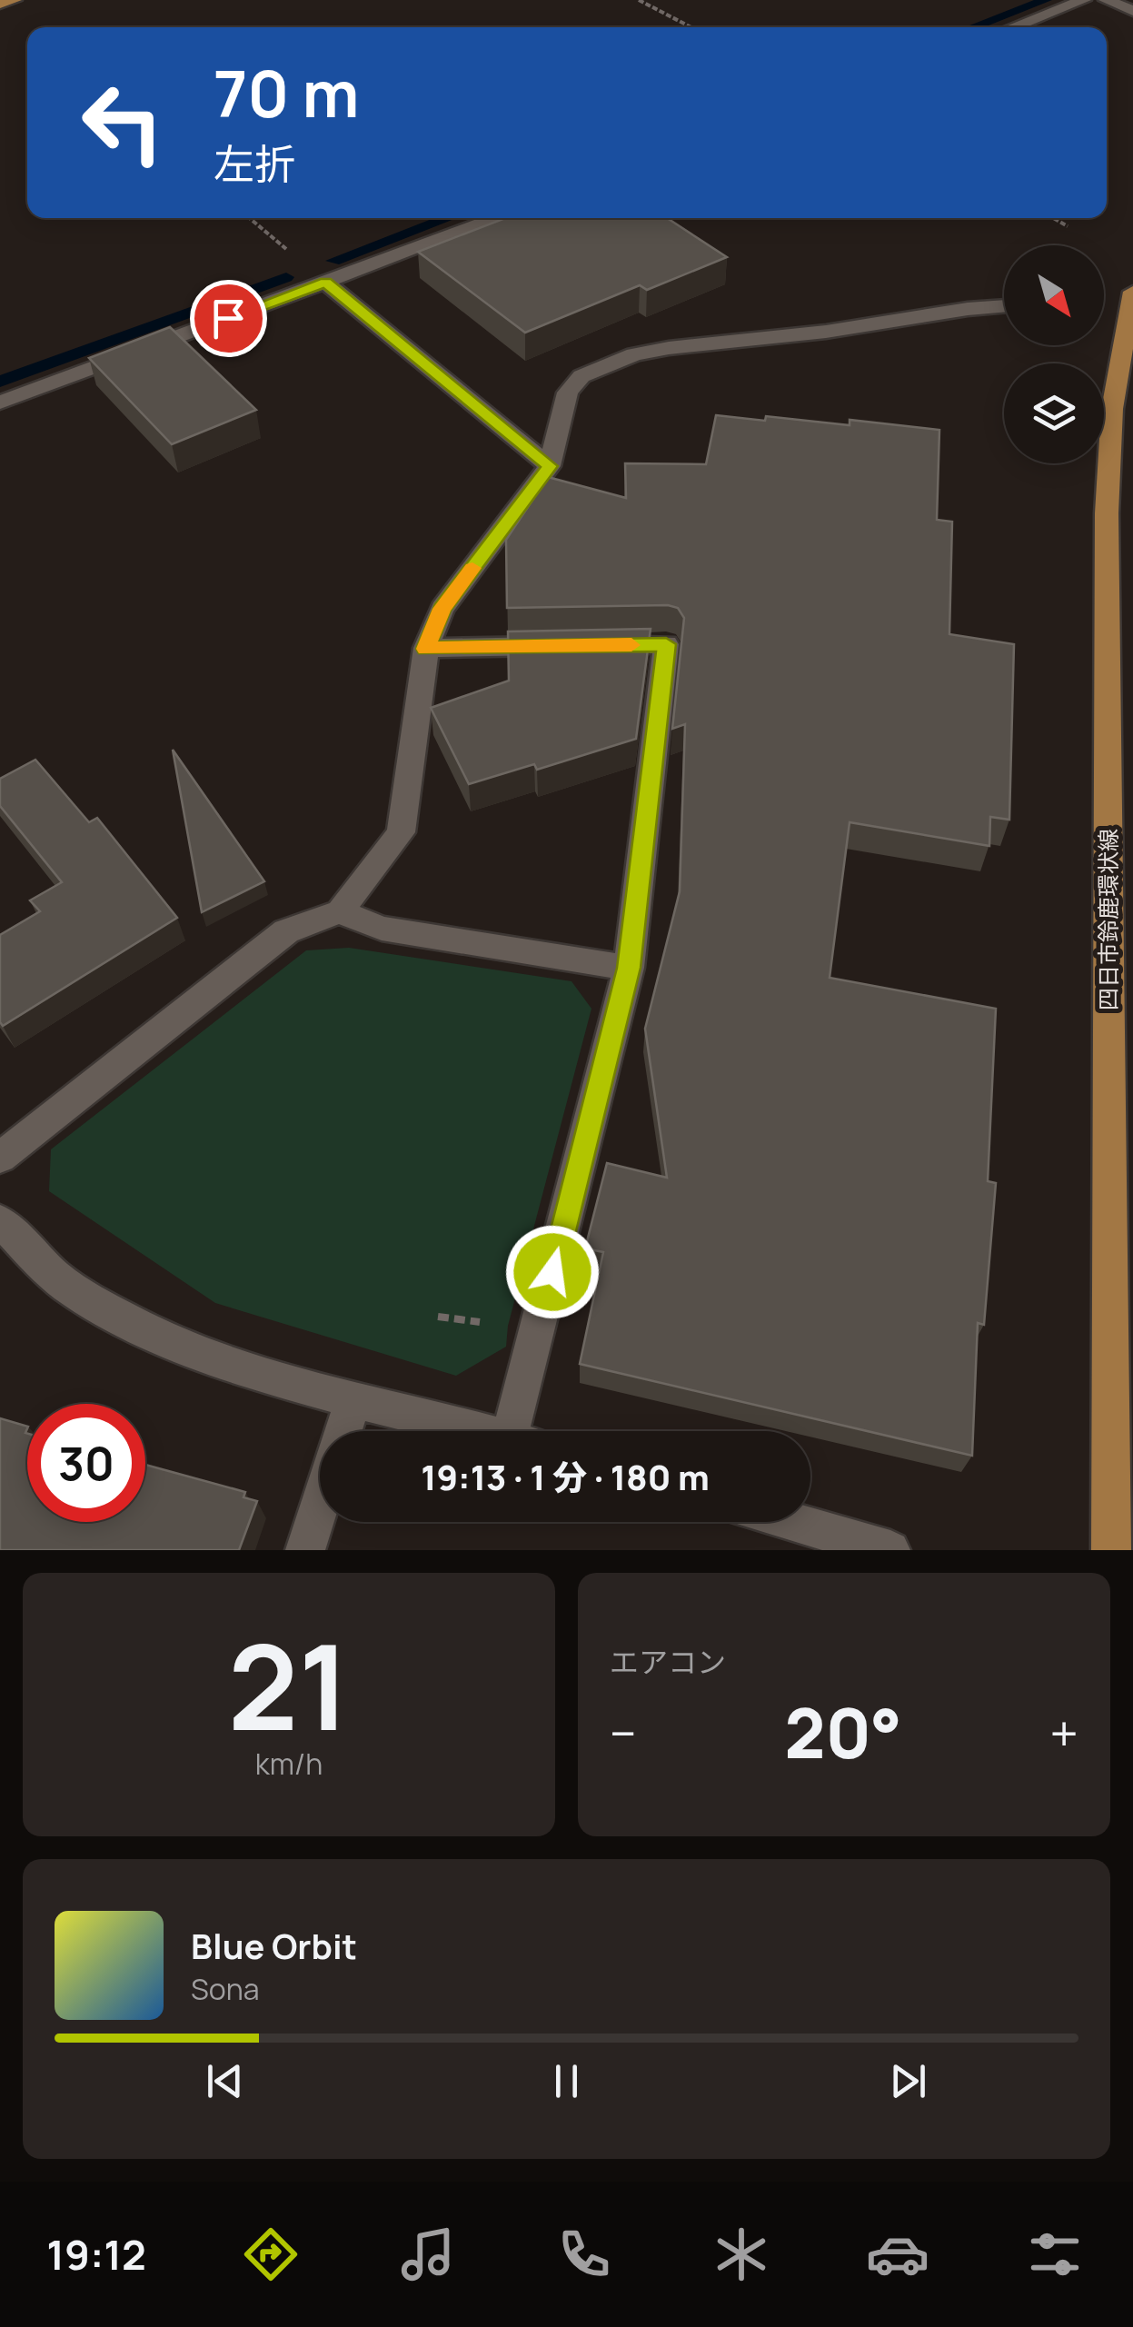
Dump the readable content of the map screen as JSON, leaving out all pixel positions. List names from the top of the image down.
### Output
{
  "streets": {
    "main road": ["四日市鈴鹿環状線"]
  },
  "north": "bottom right",
  "page": {
    "turn": ["70 m", "左折"],
    "limit": "30",
    "trip": "19:13 · 1 分 · 180 m",
    "tile": [
      ["21", "km/h"],
      "エアコン"
    ],
    "heat": ["−", "20°", "+"],
    "song": ["Blue Orbit", "Sona"],
    "tabs": "19:12"
  }
}
